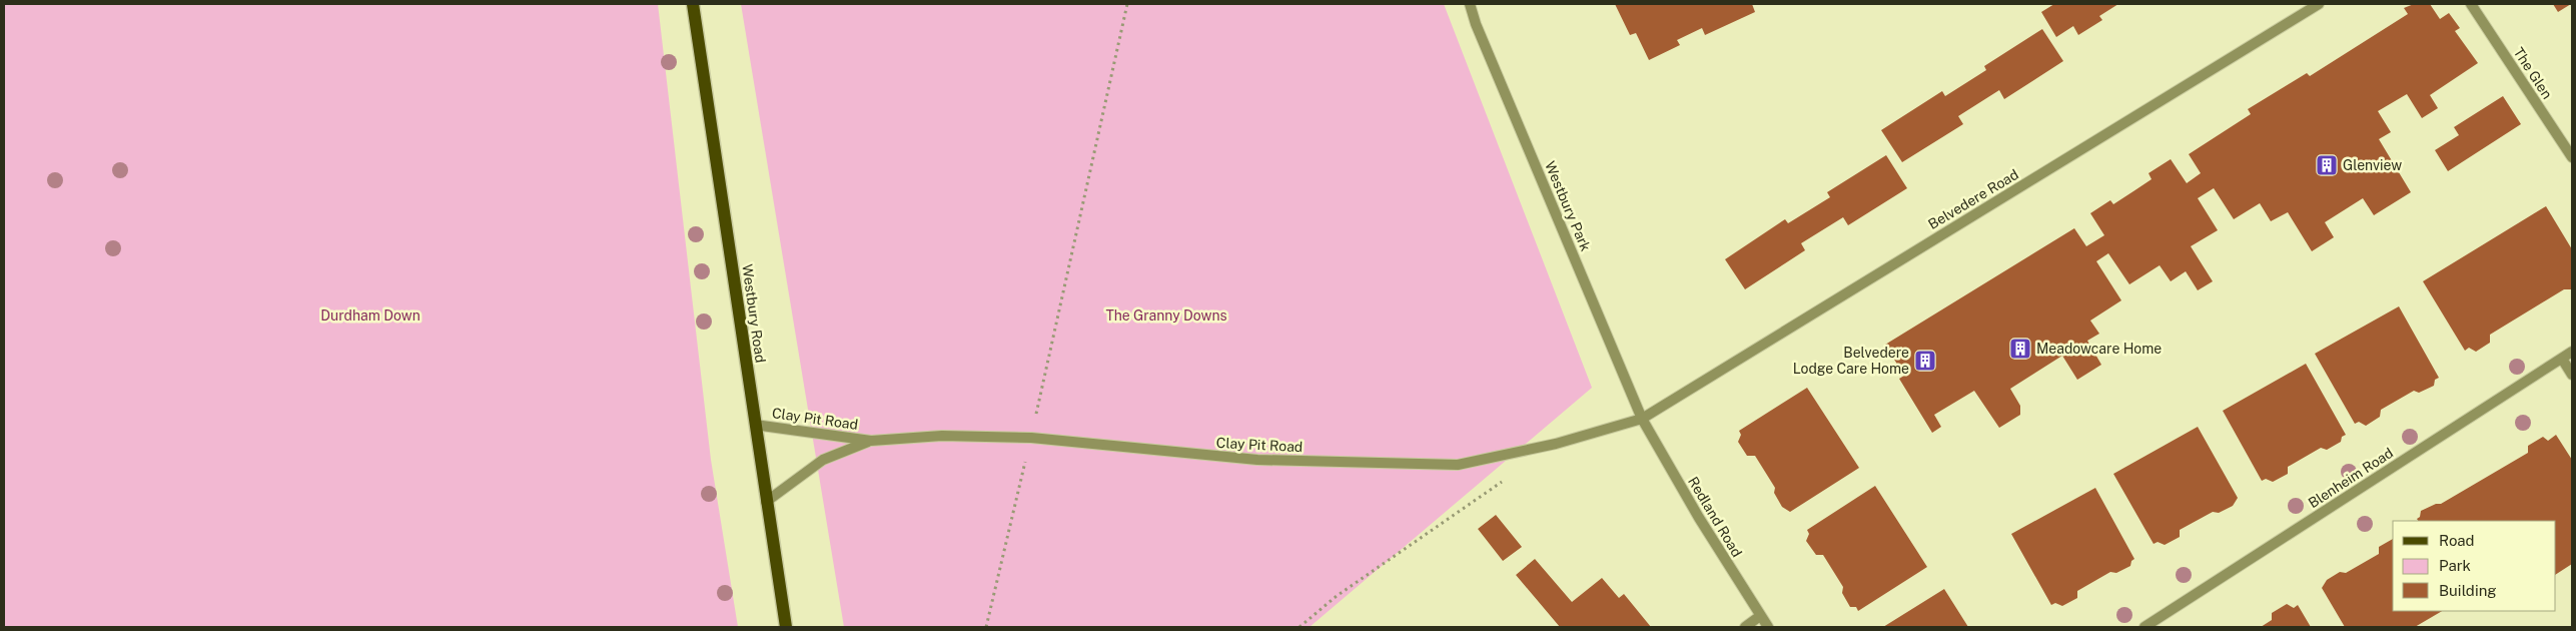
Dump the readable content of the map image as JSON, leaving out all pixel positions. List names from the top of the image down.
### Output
{
  "streets": {
    "main road": ["Westbury Road"],
    "street": [
      "The Glen",
      "Belvedere Road",
      "Westbury Park",
      "Clay Pit Road",
      "Blenheim Road",
      "Redland Road"
    ]
  },
  "crossings": [
    ["Belvedere Road", "Westbury Park"],
    ["Belvedere Road", "Clay Pit Road"],
    ["Belvedere Road", "Redland Road"],
    ["Westbury Park", "Clay Pit Road"],
    ["Westbury Park", "Redland Road"],
    ["Westbury Road", "Clay Pit Road"],
    ["Clay Pit Road", "Redland Road"]
  ],
  "parks": ["Durdham Down", "The Granny Downs"],
  "places": {
    "building": ["Glenview", "Meadowcare Home", "Belvedere Lodge Care Home"]
  },
  "legend": ["Road", "Park", "Building"]
}
